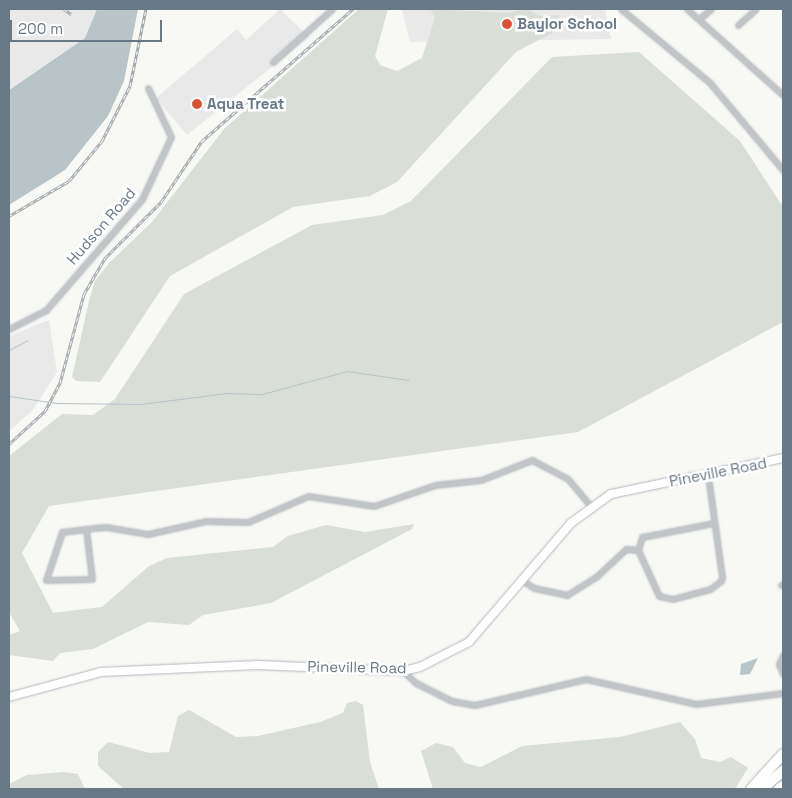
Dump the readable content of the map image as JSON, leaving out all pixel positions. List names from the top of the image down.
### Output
{
  "streets": {
    "main road": ["Pineville Road"],
    "street": ["Hudson Road"]
  },
  "places": ["Baylor School", "Aqua Treat"],
  "scale_bar": "200 m"
}
